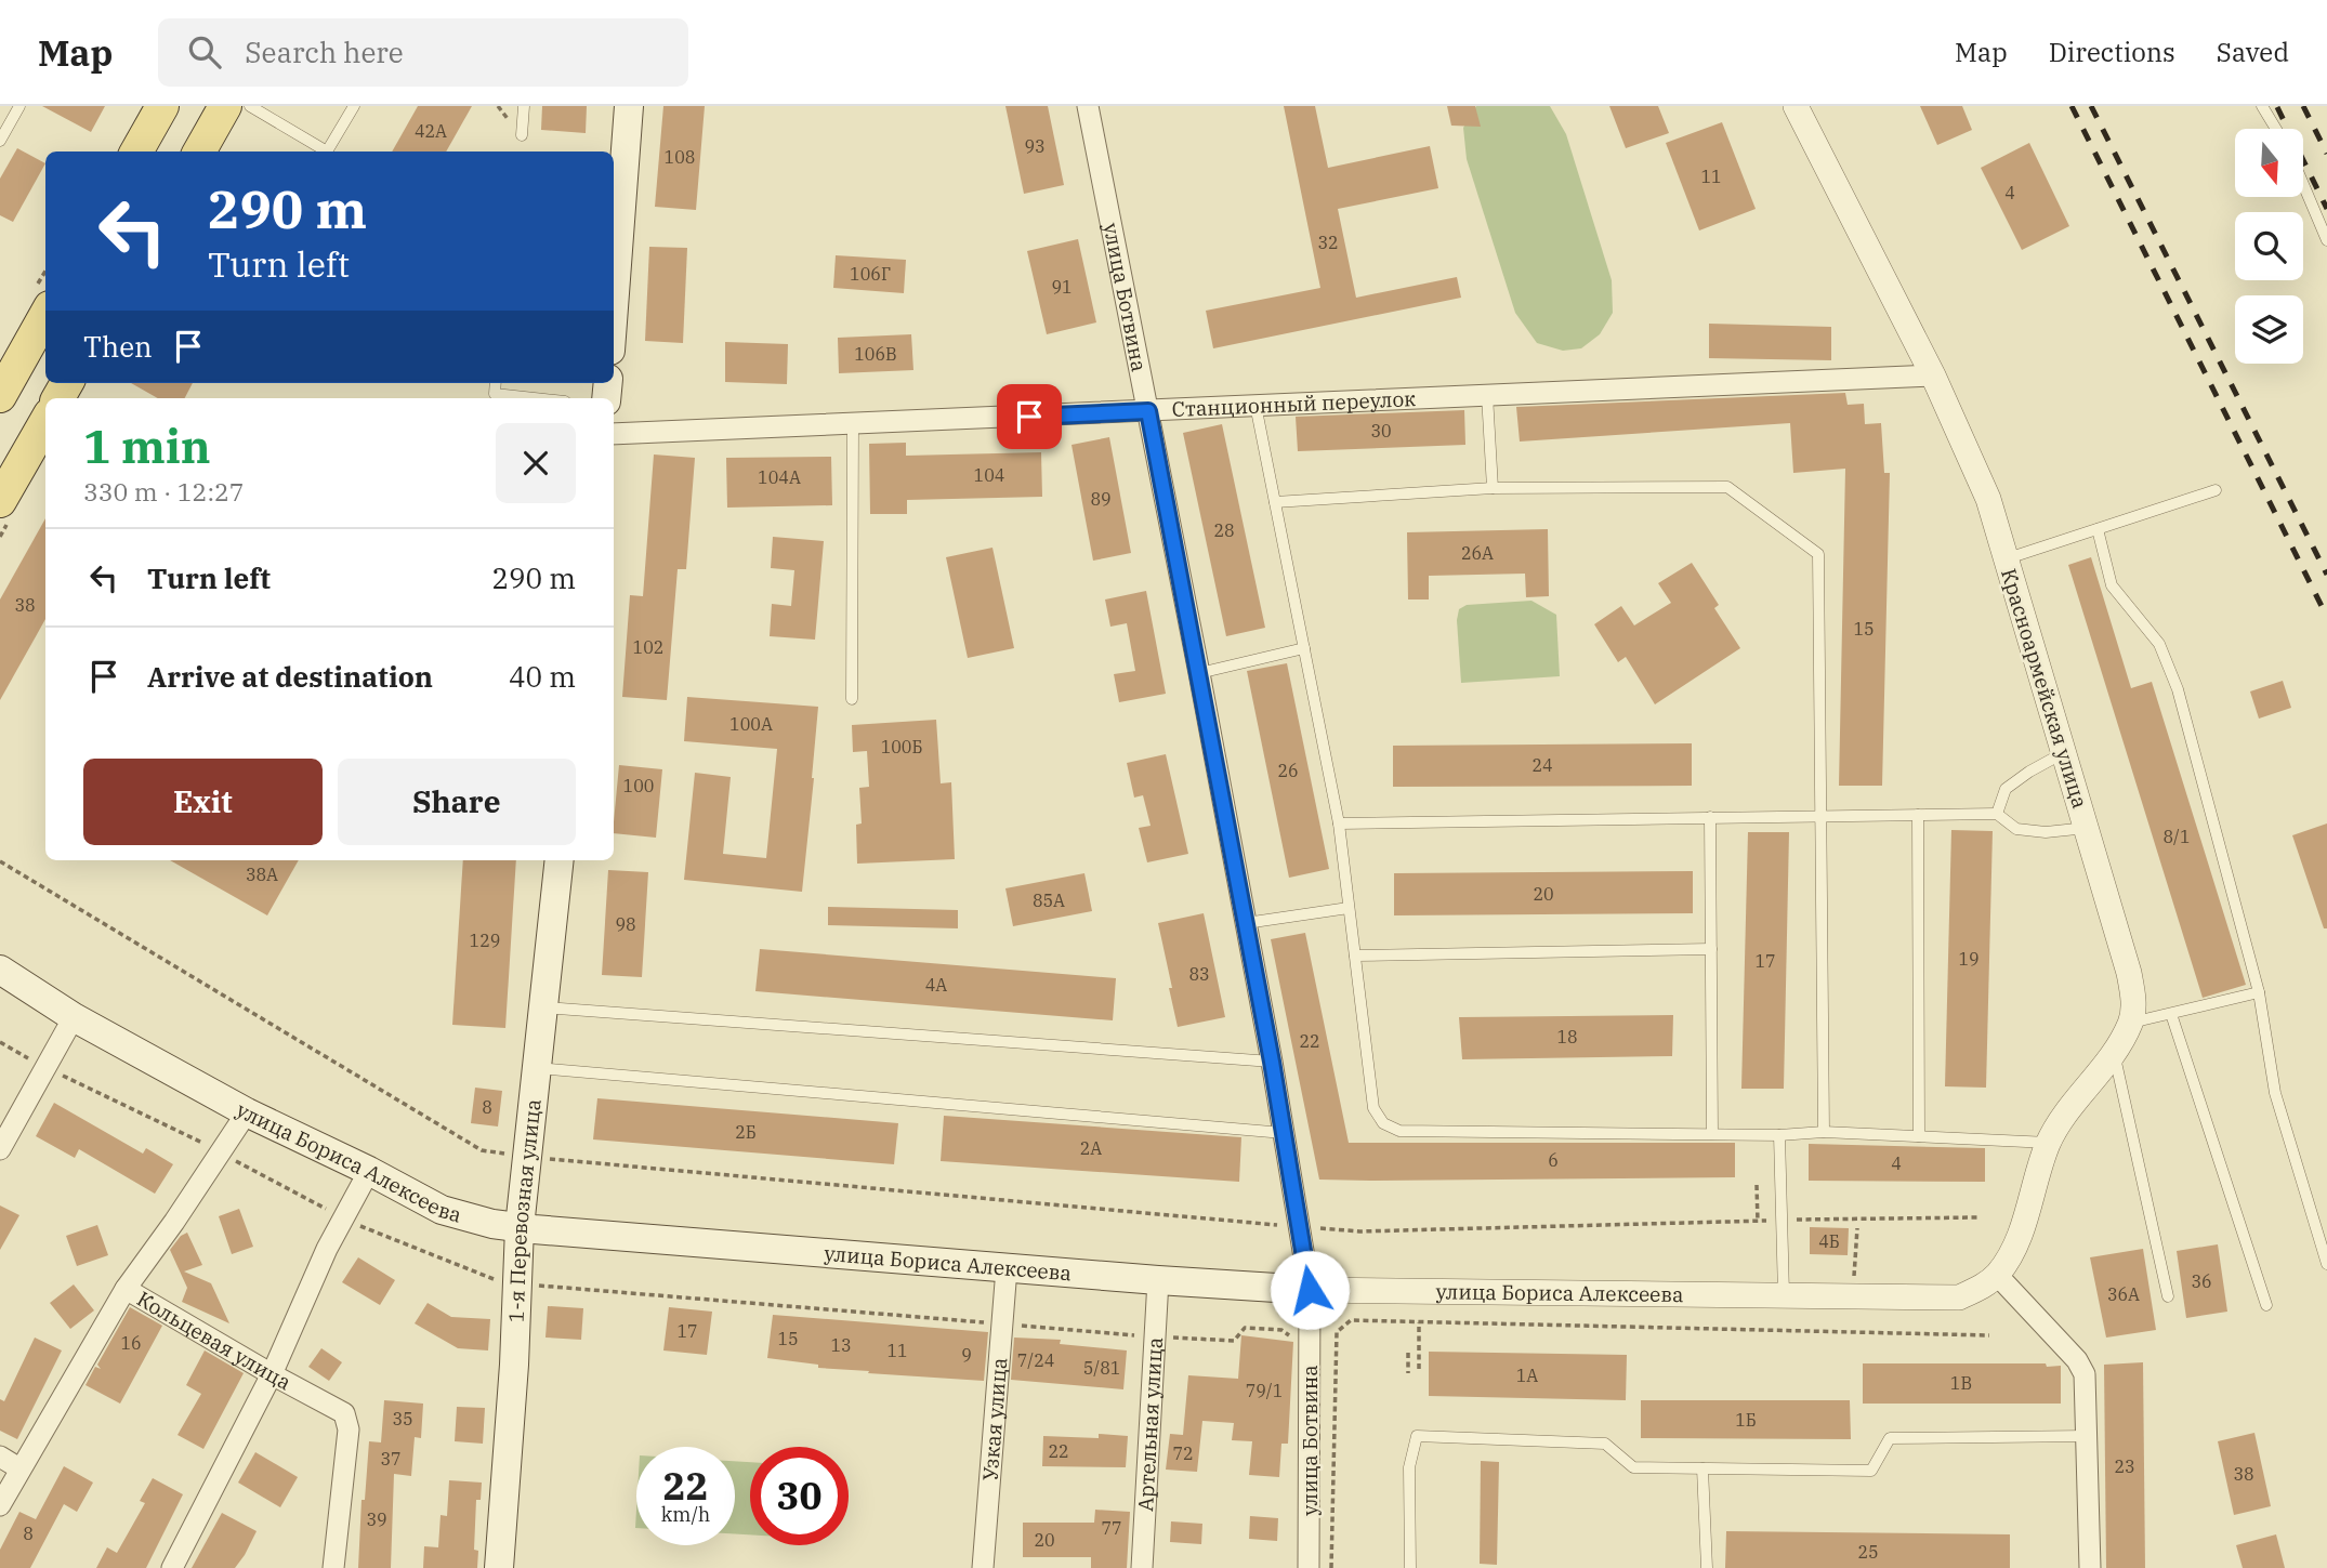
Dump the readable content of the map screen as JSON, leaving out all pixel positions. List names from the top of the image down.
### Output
{
  "streets": {
    "main road": ["улица Бориса Алексеева", "1-я Перевозная улица"],
    "street": [
      "улица Ботвина",
      "Станционный переулок",
      "Красноармейская улица",
      "Кольцевая улица",
      "Узкая улица",
      "Артельная улица"
    ]
  },
  "crossings": [
    ["улица Ботвина", "Станционный переулок"],
    ["улица Ботвина", "улица Бориса Алексеева"],
    ["Станционный переулок", "Красноармейская улица"],
    ["Красноармейская улица", "улица Бориса Алексеева"],
    ["улица Бориса Алексеева", "1-я Перевозная улица"],
    ["улица Бориса Алексеева", "Узкая улица"],
    ["улица Бориса Алексеева", "Артельная улица"]
  ],
  "house_numbers": [
    "42А",
    "93",
    "108",
    "11",
    "4",
    "32",
    "106Г",
    "91",
    "106В",
    "30",
    "104",
    "104А",
    "89",
    "28",
    "26А",
    "38",
    "15",
    "102",
    "100А",
    "100Б",
    "24",
    "26",
    "100",
    "8/1",
    "38А",
    "20",
    "85А",
    "98",
    "129",
    "19",
    "17",
    "83",
    "4А",
    "18",
    "22",
    "8",
    "2Б",
    "2А",
    "6",
    "4",
    "4Б",
    "36",
    "36А",
    "17",
    "15",
    "16",
    "13",
    "11",
    "9",
    "7/24",
    "5/81",
    "1А",
    "1В",
    "79/1",
    "35",
    "1Б",
    "22",
    "72",
    "37",
    "23",
    "38",
    "39",
    "77",
    "8",
    "20",
    "25"
  ],
  "north": "bottom",
  "page": {
    "header": "Map",
    "search": "Search here",
    "nav": ["Map", "Directions", "Saved"],
    "turn": ["290 m", "Turn left"],
    "then": "Then",
    "heading": ["1 min", "330 m · 12:27"],
    "list": [
      {
        "name": "Turn left",
        "value": "290 m"
      },
      {
        "name": "Arrive at destination",
        "value": "40 m"
      }
    ],
    "buttons": ["Exit", "Share"],
    "speed": "22 km/h",
    "limit": "30"
  }
}
